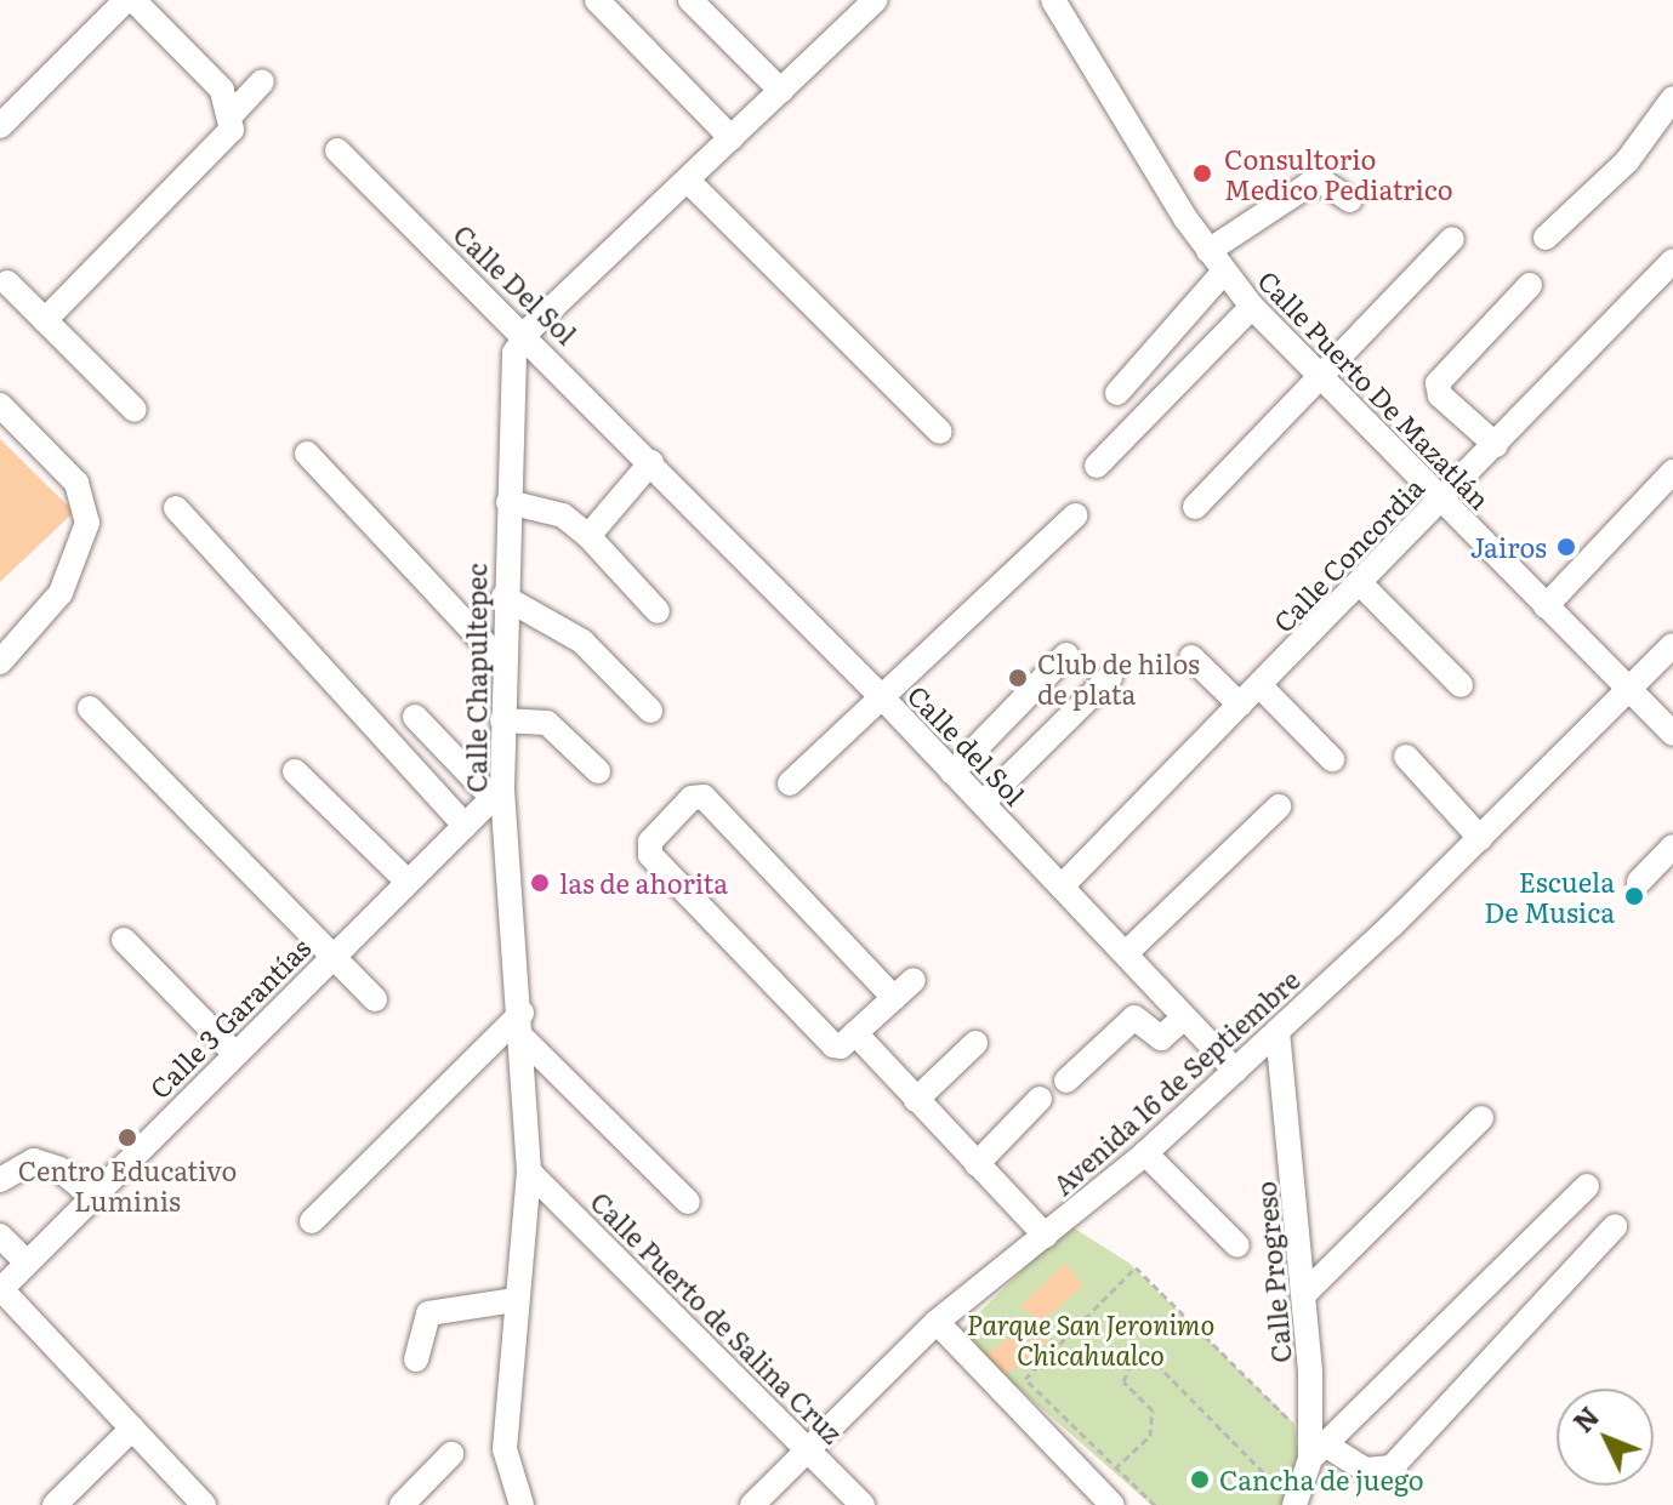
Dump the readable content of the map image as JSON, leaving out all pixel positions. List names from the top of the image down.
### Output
{
  "streets": {
    "street": [
      "Calle Del Sol",
      "Calle Puerto De Mazatlán",
      "Calle Concordia",
      "Calle Chapultepec",
      "Calle del Sol",
      "Calle 3 Garantías",
      "Avenida 16 de Septiembre",
      "Calle Progreso",
      "Calle Puerto de Salina Cruz"
    ]
  },
  "crossings": [
    ["Calle Del Sol", "Calle Chapultepec"],
    ["Calle Del Sol", "Calle del Sol"],
    ["Calle Puerto De Mazatlán", "Calle Concordia"],
    ["Calle Puerto De Mazatlán", "Avenida 16 de Septiembre"],
    ["Calle Concordia", "Calle del Sol"],
    ["Calle Chapultepec", "Calle 3 Garantías"],
    ["Calle Chapultepec", "Calle Puerto de Salina Cruz"],
    ["Calle del Sol", "Avenida 16 de Septiembre"],
    ["Avenida 16 de Septiembre", "Calle Progreso"],
    ["Avenida 16 de Septiembre", "Calle Puerto de Salina Cruz"]
  ],
  "parks": ["Parque San Jeronimo Chicahualco"],
  "places": [
    "Consultorio Medico Pediatrico",
    "Jairos",
    "Club de hilos de plata",
    "las de ahorita",
    "Escuela De Musica",
    "Centro Educativo Luminis",
    "Cancha de juego"
  ],
  "north": "top left"
}
